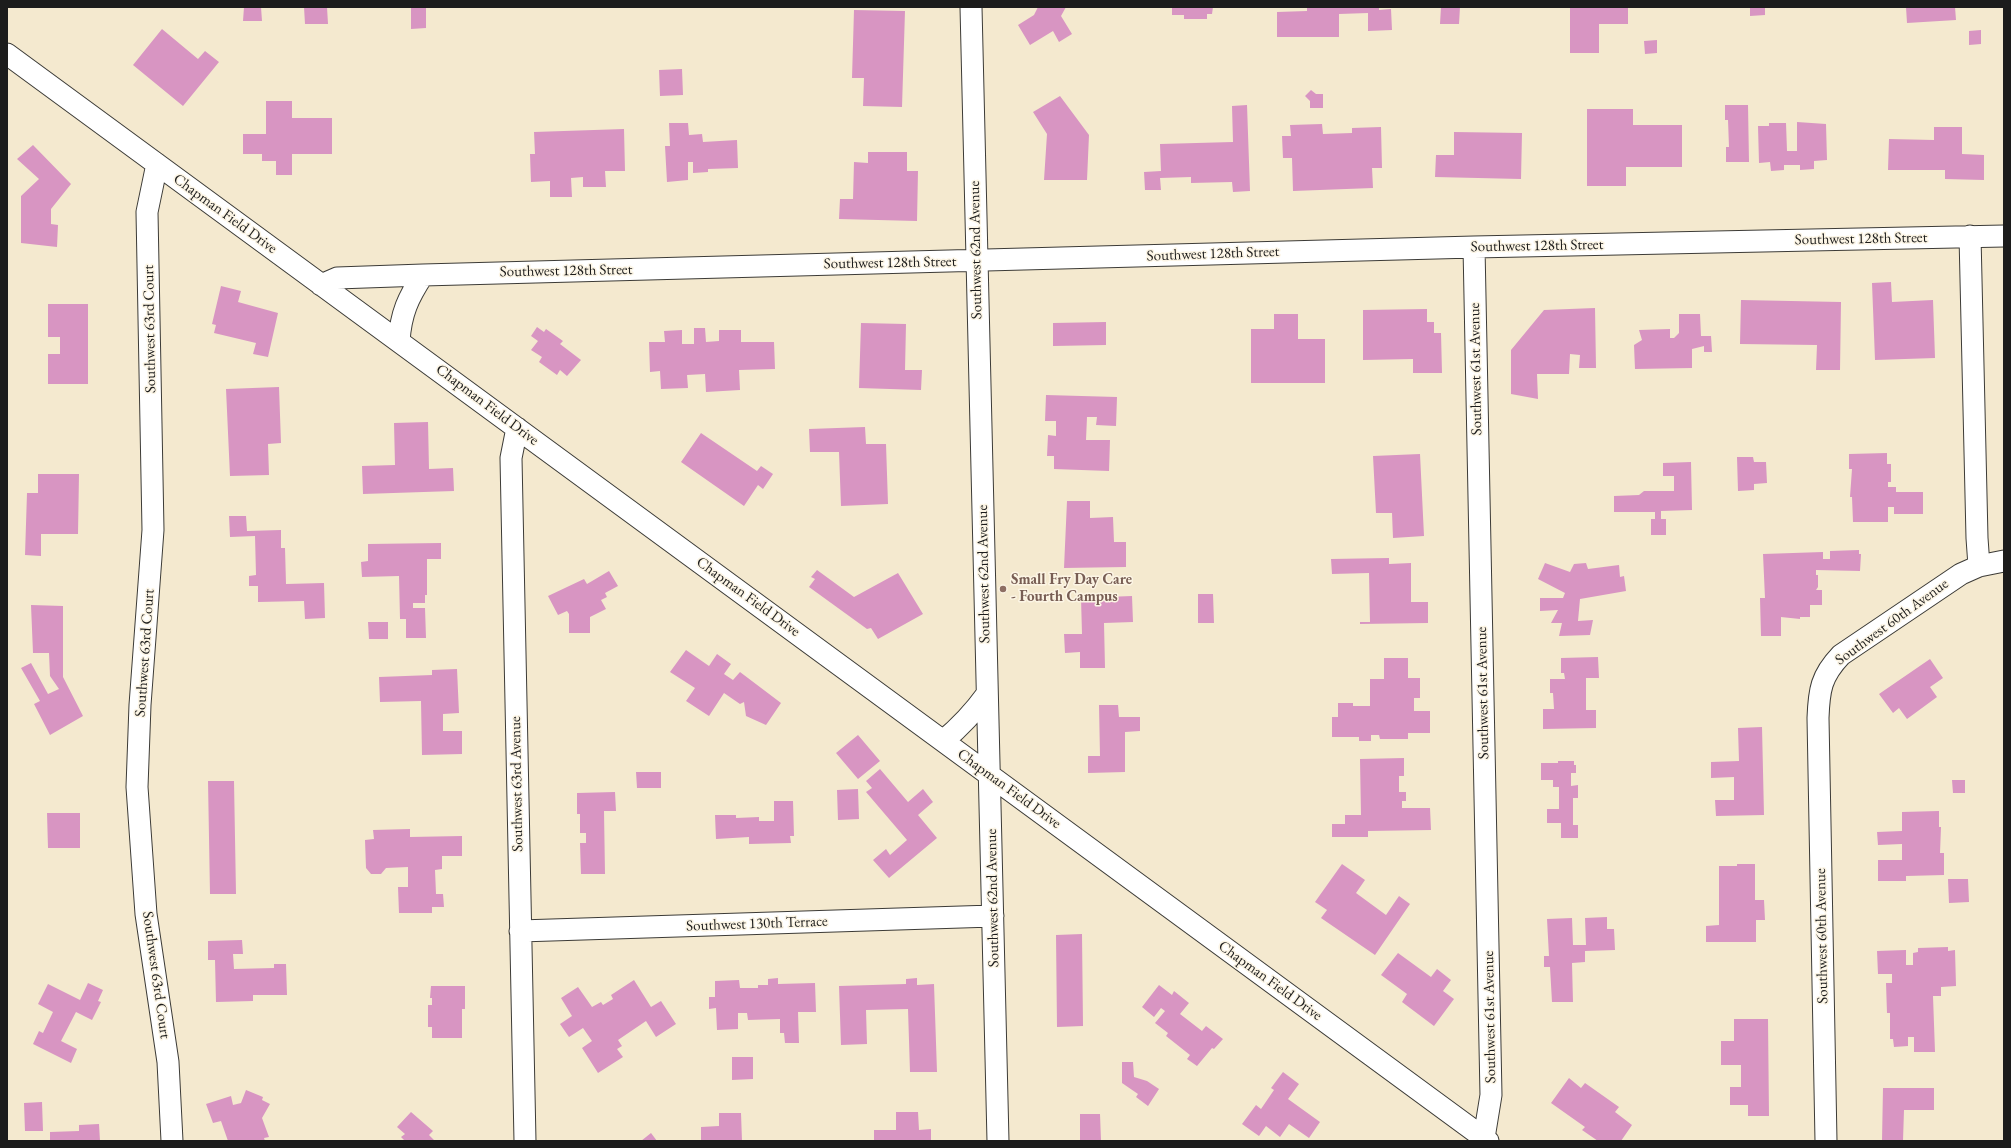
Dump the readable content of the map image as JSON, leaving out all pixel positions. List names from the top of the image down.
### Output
{
  "streets": {
    "street": [
      "Chapman Field Drive",
      "Southwest 128th Street",
      "Southwest 62nd Avenue",
      "Southwest 63rd Court",
      "Southwest 61st Avenue",
      "Southwest 60th Avenue",
      "Southwest 63rd Avenue",
      "Southwest 130th Terrace"
    ]
  },
  "crossings": [
    ["Chapman Field Drive", "Southwest 128th Street"],
    ["Chapman Field Drive", "Southwest 62nd Avenue"],
    ["Chapman Field Drive", "Southwest 63rd Court"],
    ["Chapman Field Drive", "Southwest 61st Avenue"],
    ["Chapman Field Drive", "Southwest 63rd Avenue"],
    ["Southwest 128th Street", "Southwest 62nd Avenue"],
    ["Southwest 128th Street", "Southwest 61st Avenue"],
    ["Southwest 62nd Avenue", "Southwest 130th Terrace"],
    ["Southwest 63rd Avenue", "Southwest 130th Terrace"]
  ],
  "places": ["Small Fry Day Care - Fourth Campus"]
}
